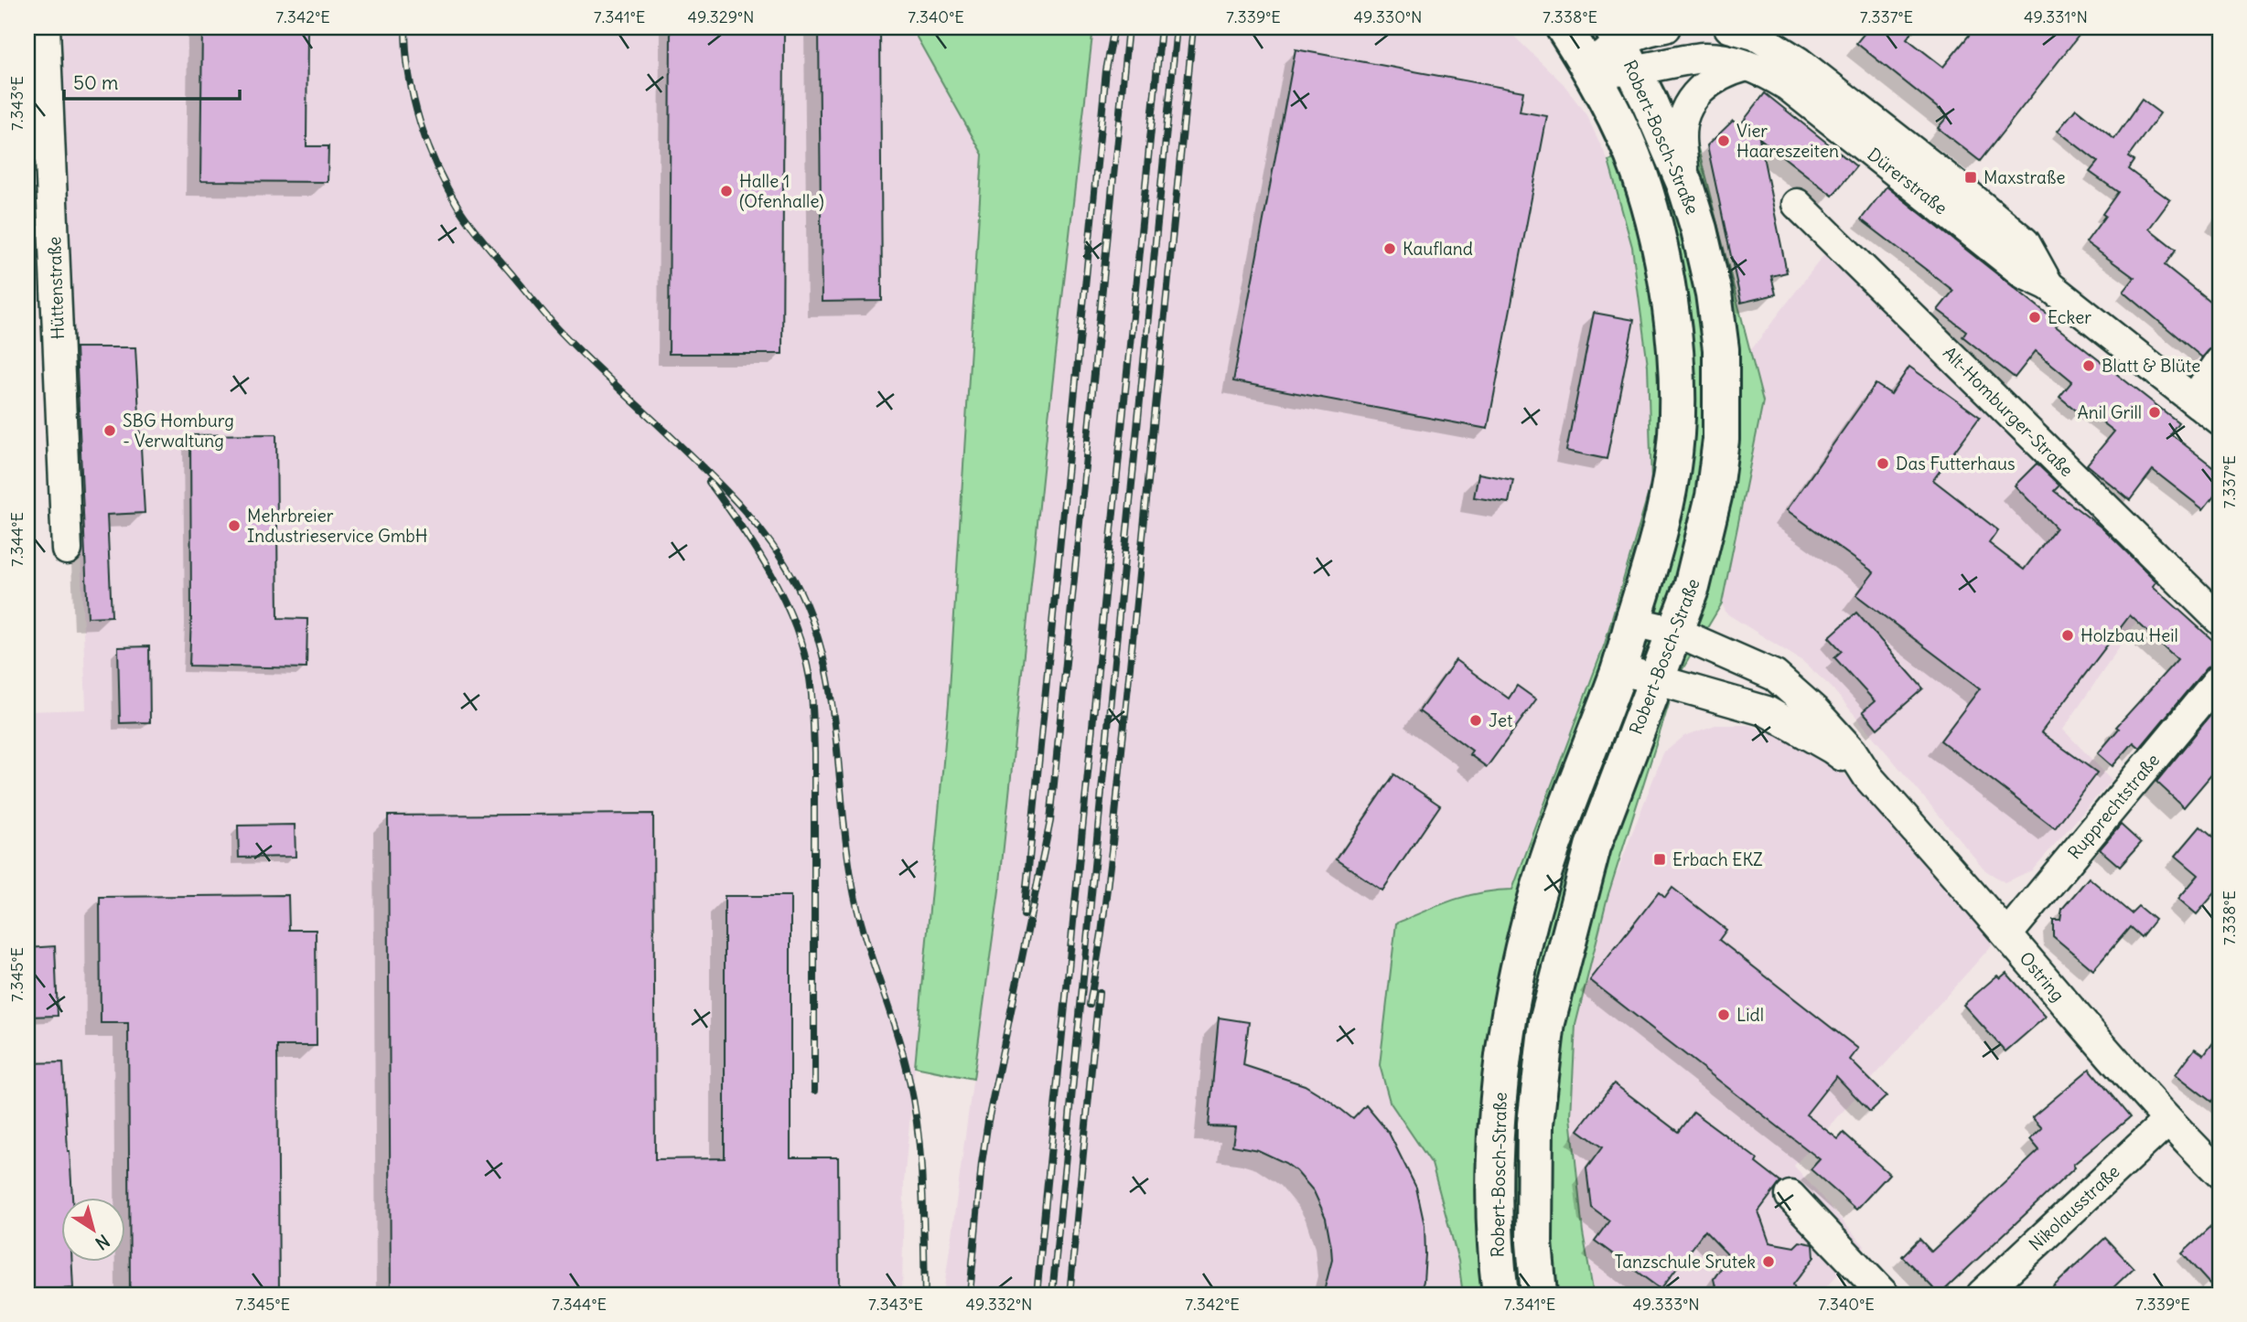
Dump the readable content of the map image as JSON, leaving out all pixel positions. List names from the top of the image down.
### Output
{
  "streets": {
    "main road": ["Robert-Bosch-Straße"],
    "street": [
      "Dürerstraße",
      "Hüttenstraße",
      "Alt-Homburger-Straße",
      "Rupprechtstraße",
      "Ostring",
      "Nikolausstraße"
    ]
  },
  "crossings": [
    ["Robert-Bosch-Straße", "Dürerstraße"],
    ["Robert-Bosch-Straße", "Ostring"],
    ["Rupprechtstraße", "Ostring"],
    ["Ostring", "Nikolausstraße"]
  ],
  "places": {
    "other": [
      "Vier Haareszeiten",
      "Halle 1 (Ofenhalle)",
      "Kaufland",
      "Ecker",
      "Blatt & Blüte",
      "Anil Grill",
      "SBG Homburg - Verwaltung",
      "Das Futterhaus",
      "Mehrbreier Industrieservice GmbH",
      "Holzbau Heil",
      "Jet",
      "Lidl",
      "Tanzschule Srutek"
    ],
    "transit": ["Maxstraße", "Erbach EKZ"]
  },
  "scale_bar": "50 m",
  "north": "bottom right",
  "coordinates": [
    "7.342°E",
    "7.341°E",
    "49.329°N",
    "7.340°E",
    "7.339°E",
    "49.330°N",
    "7.338°E",
    "7.337°E",
    "49.331°N",
    "7.343°E",
    "7.344°E",
    "7.345°E",
    "49.332°N",
    "49.333°N"
  ]
}
